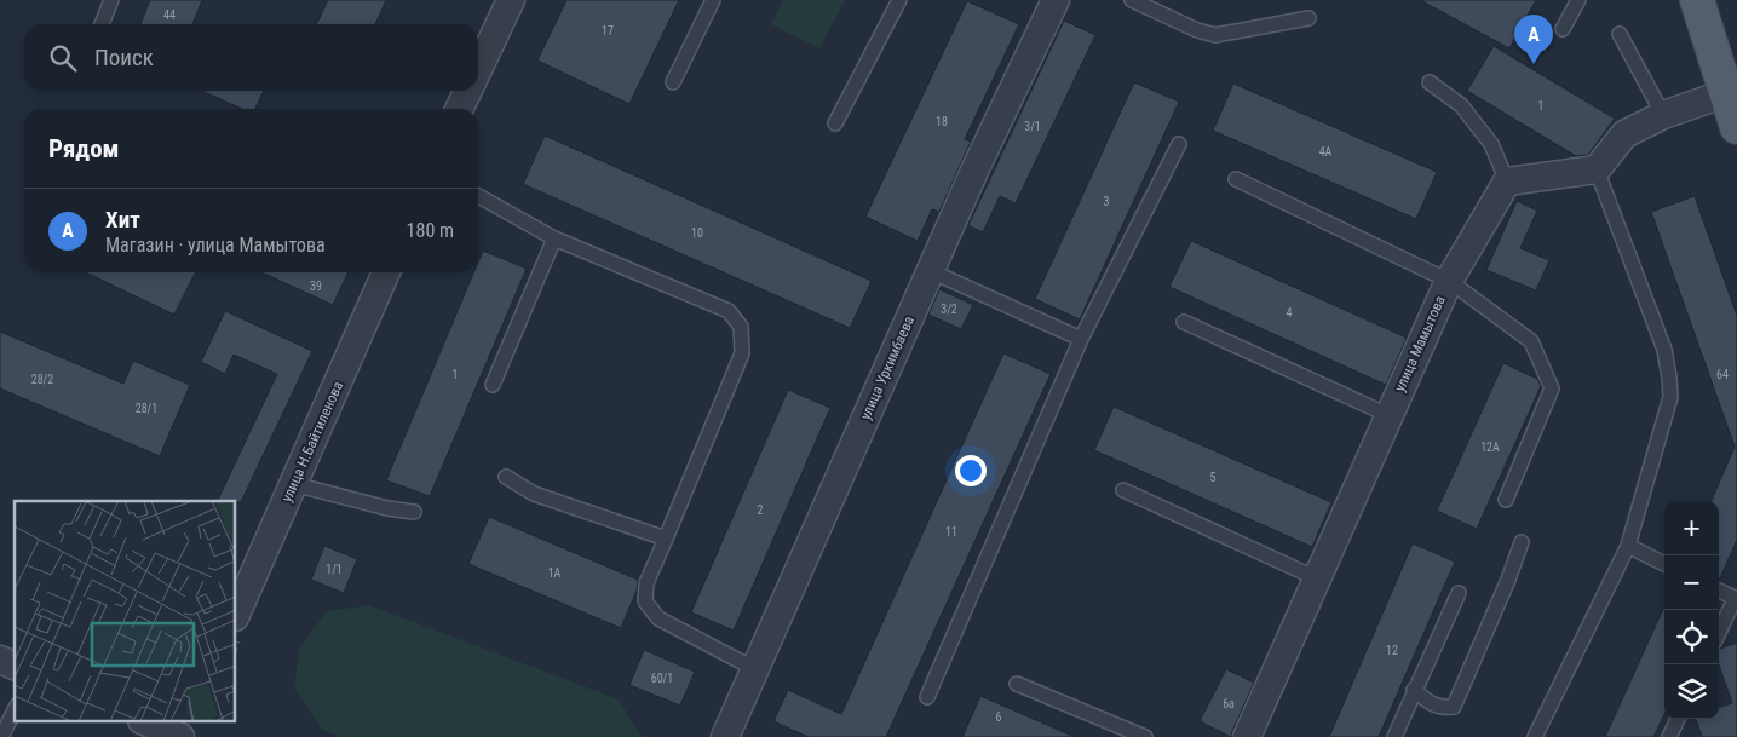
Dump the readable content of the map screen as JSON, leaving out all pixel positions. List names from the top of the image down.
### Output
{
  "streets": {
    "street": ["улица Мамытова", "улица Уркимбаева", "улица Н.Байтиленова"]
  },
  "house_numbers": [
    "44",
    "17",
    "1",
    "18",
    "3/1",
    "4А",
    "3",
    "10",
    "39",
    "3/2",
    "4",
    "1",
    "64",
    "28/2",
    "28/1",
    "12А",
    "5",
    "2",
    "11",
    "1/1",
    "1А",
    "12",
    "60/1",
    "6а",
    "6"
  ],
  "page": {
    "pins": "A",
    "search": "Поиск",
    "heading": "Рядом",
    "list": [
      {
        "mark": "A",
        "name": "Хит",
        "note": "Магазин · улица Мамытова",
        "value": "180 m"
      }
    ],
    "map_buttons": ["+", "−"]
  }
}
